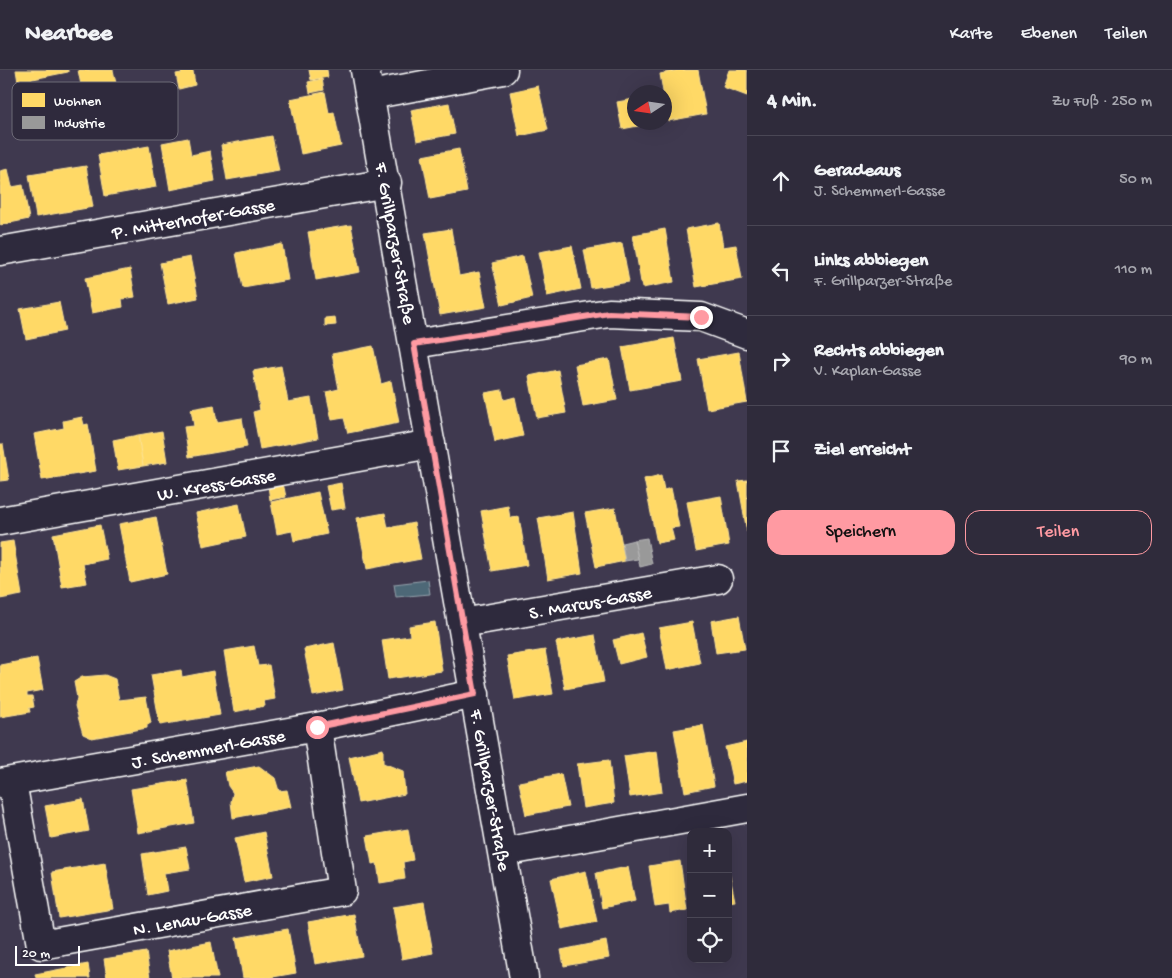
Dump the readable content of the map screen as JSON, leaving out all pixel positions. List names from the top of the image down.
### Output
{
  "streets": {
    "street": [
      "P. Mitterhofer-Gasse",
      "F. Grillparzer-Straße",
      "W. Kress-Gasse",
      "S. Marcus-Gasse",
      "J. Schemmerl-Gasse",
      "N. Lenau-Gasse"
    ]
  },
  "crossings": [
    ["P. Mitterhofer-Gasse", "F. Grillparzer-Straße"],
    ["F. Grillparzer-Straße", "W. Kress-Gasse"],
    ["F. Grillparzer-Straße", "S. Marcus-Gasse"],
    ["F. Grillparzer-Straße", "J. Schemmerl-Gasse"],
    ["J. Schemmerl-Gasse", "N. Lenau-Gasse"]
  ],
  "legend": ["Wohnen", "Industrie"],
  "scale_bar": "20 m",
  "north": "left",
  "page": {
    "header": "Nearbee",
    "nav": ["Karte", "Ebenen", "Teilen"],
    "heading": ["4 Min.", "Zu Fuß · 250 m"],
    "list": [
      ["Geradeaus", "J. Schemmerl-Gasse", "50 m"],
      ["Links abbiegen", "F. Grillparzer-Straße", "110 m"],
      ["Rechts abbiegen", "V. Kaplan-Gasse", "90 m"],
      "Ziel erreicht"
    ],
    "buttons": ["Speichern", "Teilen"],
    "map_buttons": ["+", "−"],
    "scale": "20 m"
  }
}
